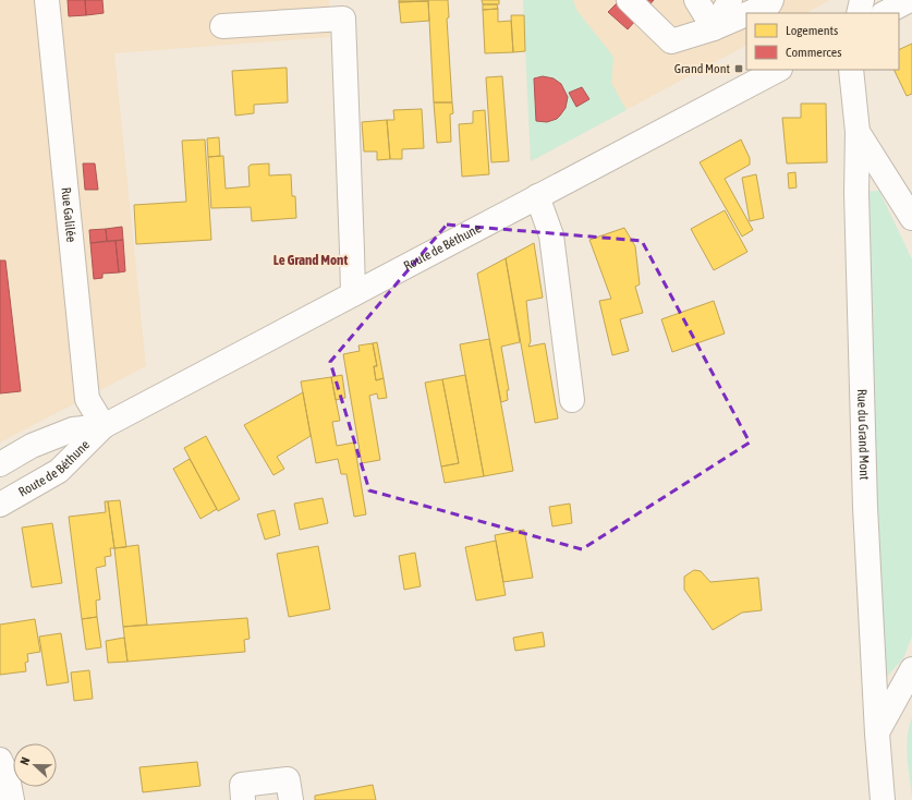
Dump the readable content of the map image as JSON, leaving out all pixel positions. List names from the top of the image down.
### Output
{
  "streets": {
    "street": ["Rue Galilée", "Route de Béthune", "Rue du Grand Mont"]
  },
  "crossings": [
    ["Rue Galilée", "Route de Béthune"]
  ],
  "districts": ["Le Grand Mont"],
  "places": {
    "transit": ["Grand Mont"]
  },
  "legend": ["Logements", "Commerces"],
  "north": "left"
}
